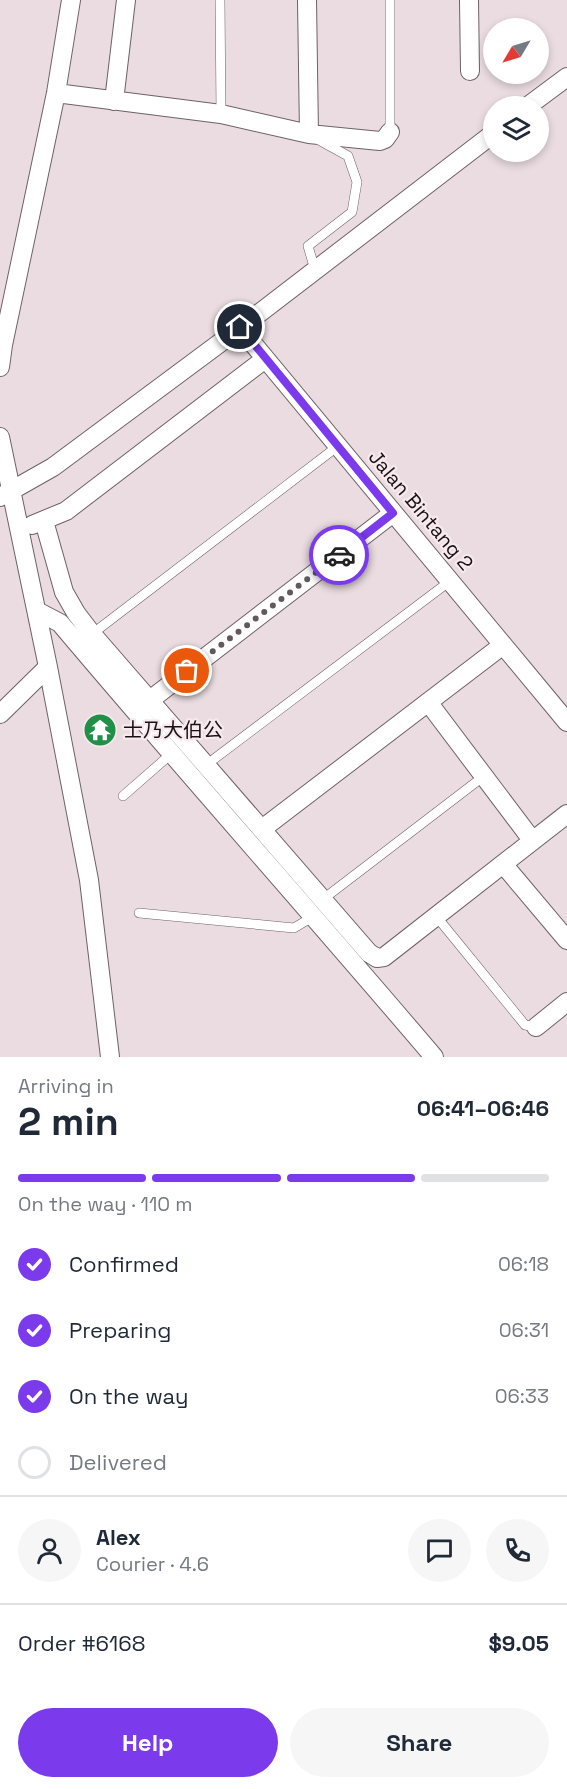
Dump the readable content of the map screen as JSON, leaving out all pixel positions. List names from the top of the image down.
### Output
{
  "streets": {
    "street": ["Jalan Bintang 2"]
  },
  "places": {
    "temple": ["士乃大伯公"]
  },
  "north": "bottom left",
  "page": {
    "heading": ["2 min", "Arriving in", "06:41–06:46"],
    "panel": [
      "Alex",
      "Courier · 4.6",
      "Order #6168",
      "$9.05"
    ],
    "bar": "On the way · 110 m",
    "list": [
      ["Confirmed", "06:18"],
      ["Preparing", "06:31"],
      ["On the way", "06:33"],
      "Delivered"
    ],
    "buttons": ["Help", "Share"]
  }
}
